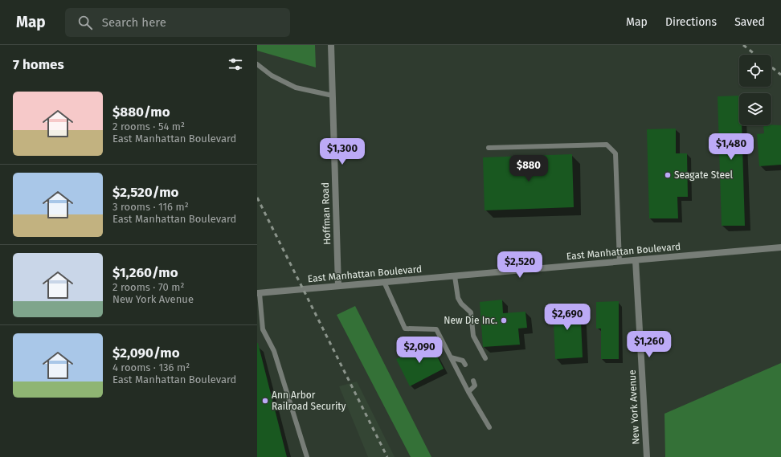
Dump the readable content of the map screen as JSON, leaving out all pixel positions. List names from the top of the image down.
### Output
{
  "streets": {
    "street": ["Hoffman Road", "East Manhattan Boulevard", "New York Avenue"]
  },
  "crossings": [
    ["Hoffman Road", "East Manhattan Boulevard"],
    ["East Manhattan Boulevard", "New York Avenue"]
  ],
  "places": ["Seagate Steel", "New Die Inc.", "Ann Arbor Railroad Security"],
  "page": {
    "header": "Map",
    "search": "Search here",
    "nav": ["Map", "Directions", "Saved"],
    "heading": "7 homes",
    "list": [
      {
        "name": "$880/mo",
        "note": "2 rooms · 54 m² · East Manhattan Boulevard"
      },
      {
        "name": "$2,520/mo",
        "note": "3 rooms · 116 m² · East Manhattan Boulevard"
      },
      {
        "name": "$1,260/mo",
        "note": "2 rooms · 70 m² · New York Avenue"
      },
      {
        "name": "$2,090/mo",
        "note": "4 rooms · 136 m² · East Manhattan Boulevard"
      }
    ],
    "price": [
      "$1,480",
      "$1,300",
      "$880",
      "$2,520",
      "$2,690",
      "$1,260",
      "$2,090"
    ]
  }
}
